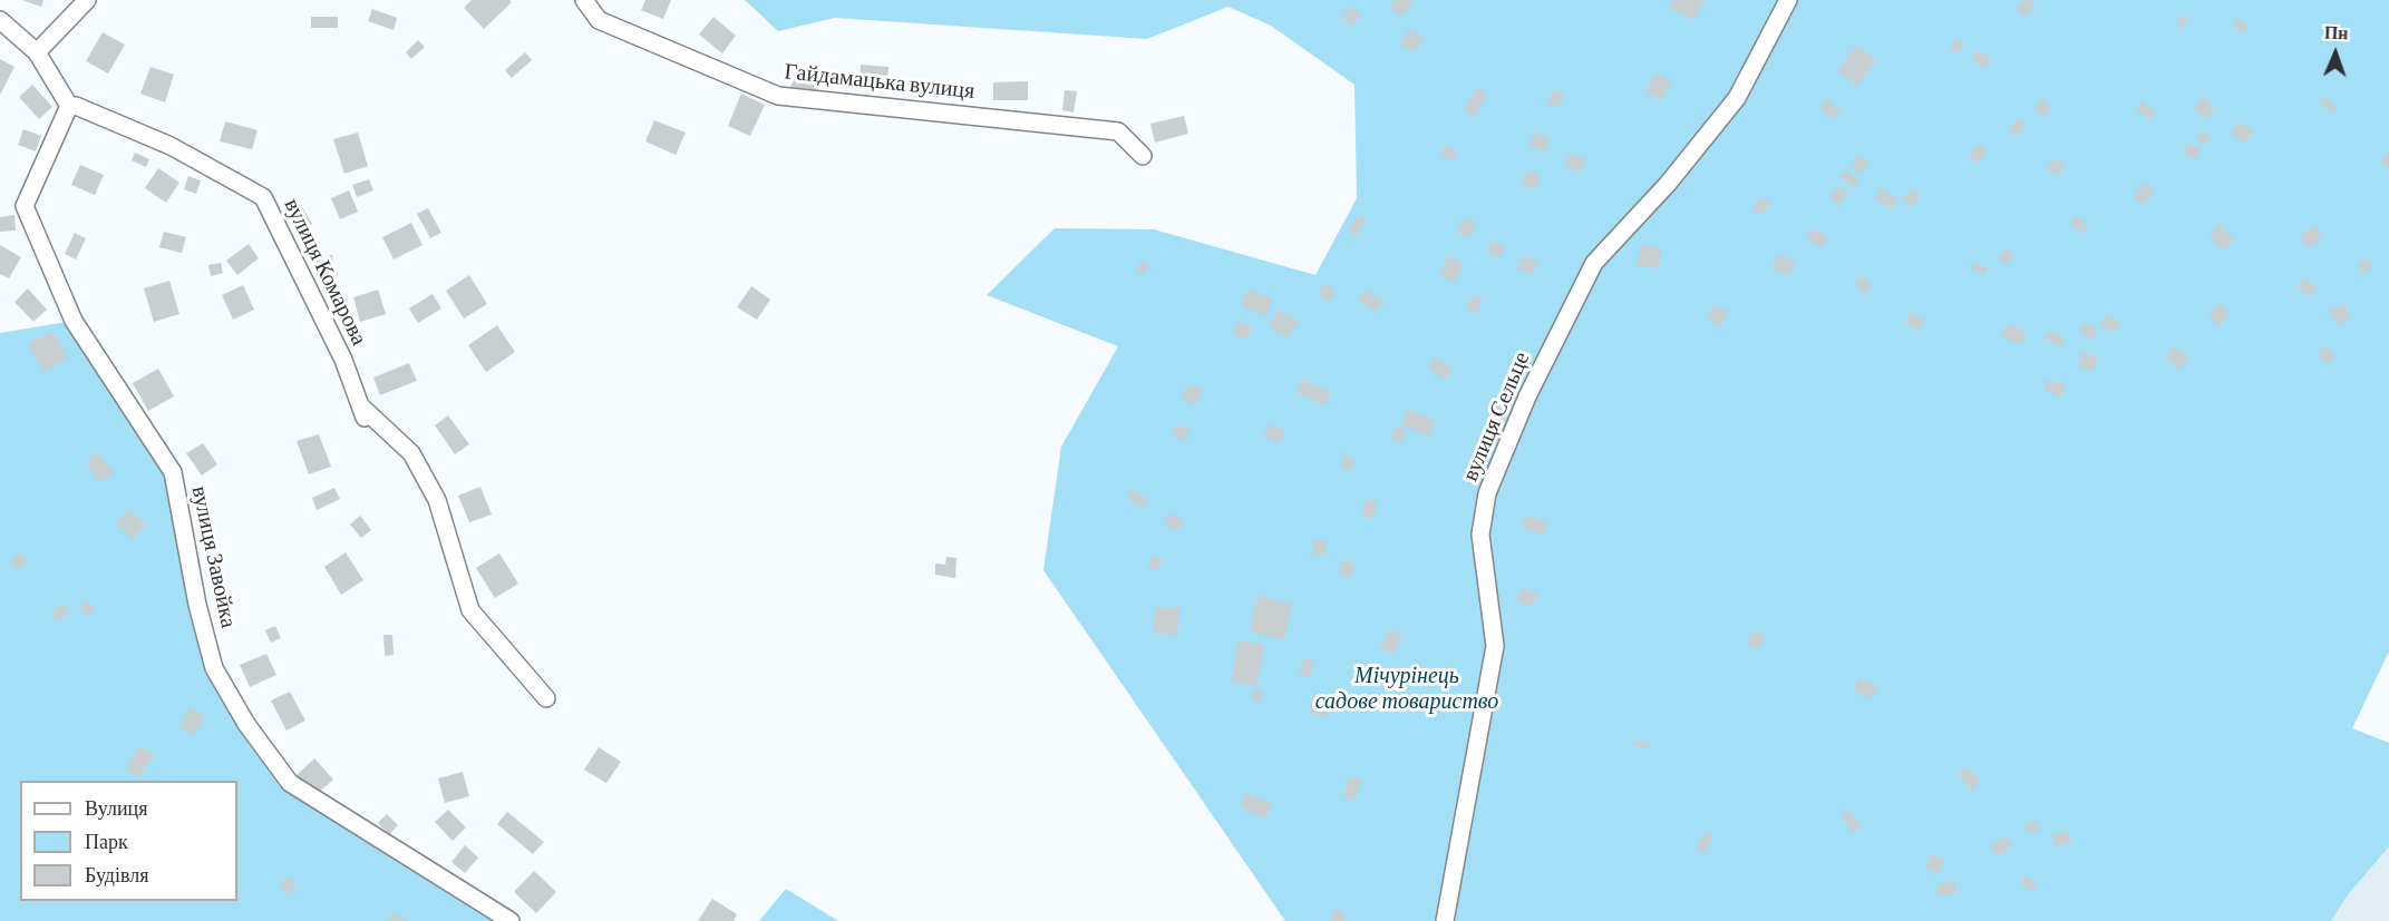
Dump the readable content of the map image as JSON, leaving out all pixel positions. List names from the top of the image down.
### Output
{
  "streets": {
    "street": [
      "Гайдамацька вулиця",
      "вулиця Комарова",
      "вулиця Сельце",
      "вулиця Завойка"
    ]
  },
  "crossings": [
    ["вулиця Комарова", "вулиця Завойка"]
  ],
  "parks": ["Мічурінець садове товариство"],
  "legend": ["Вулиця", "Парк", "Будівля"],
  "north": "top"
}
